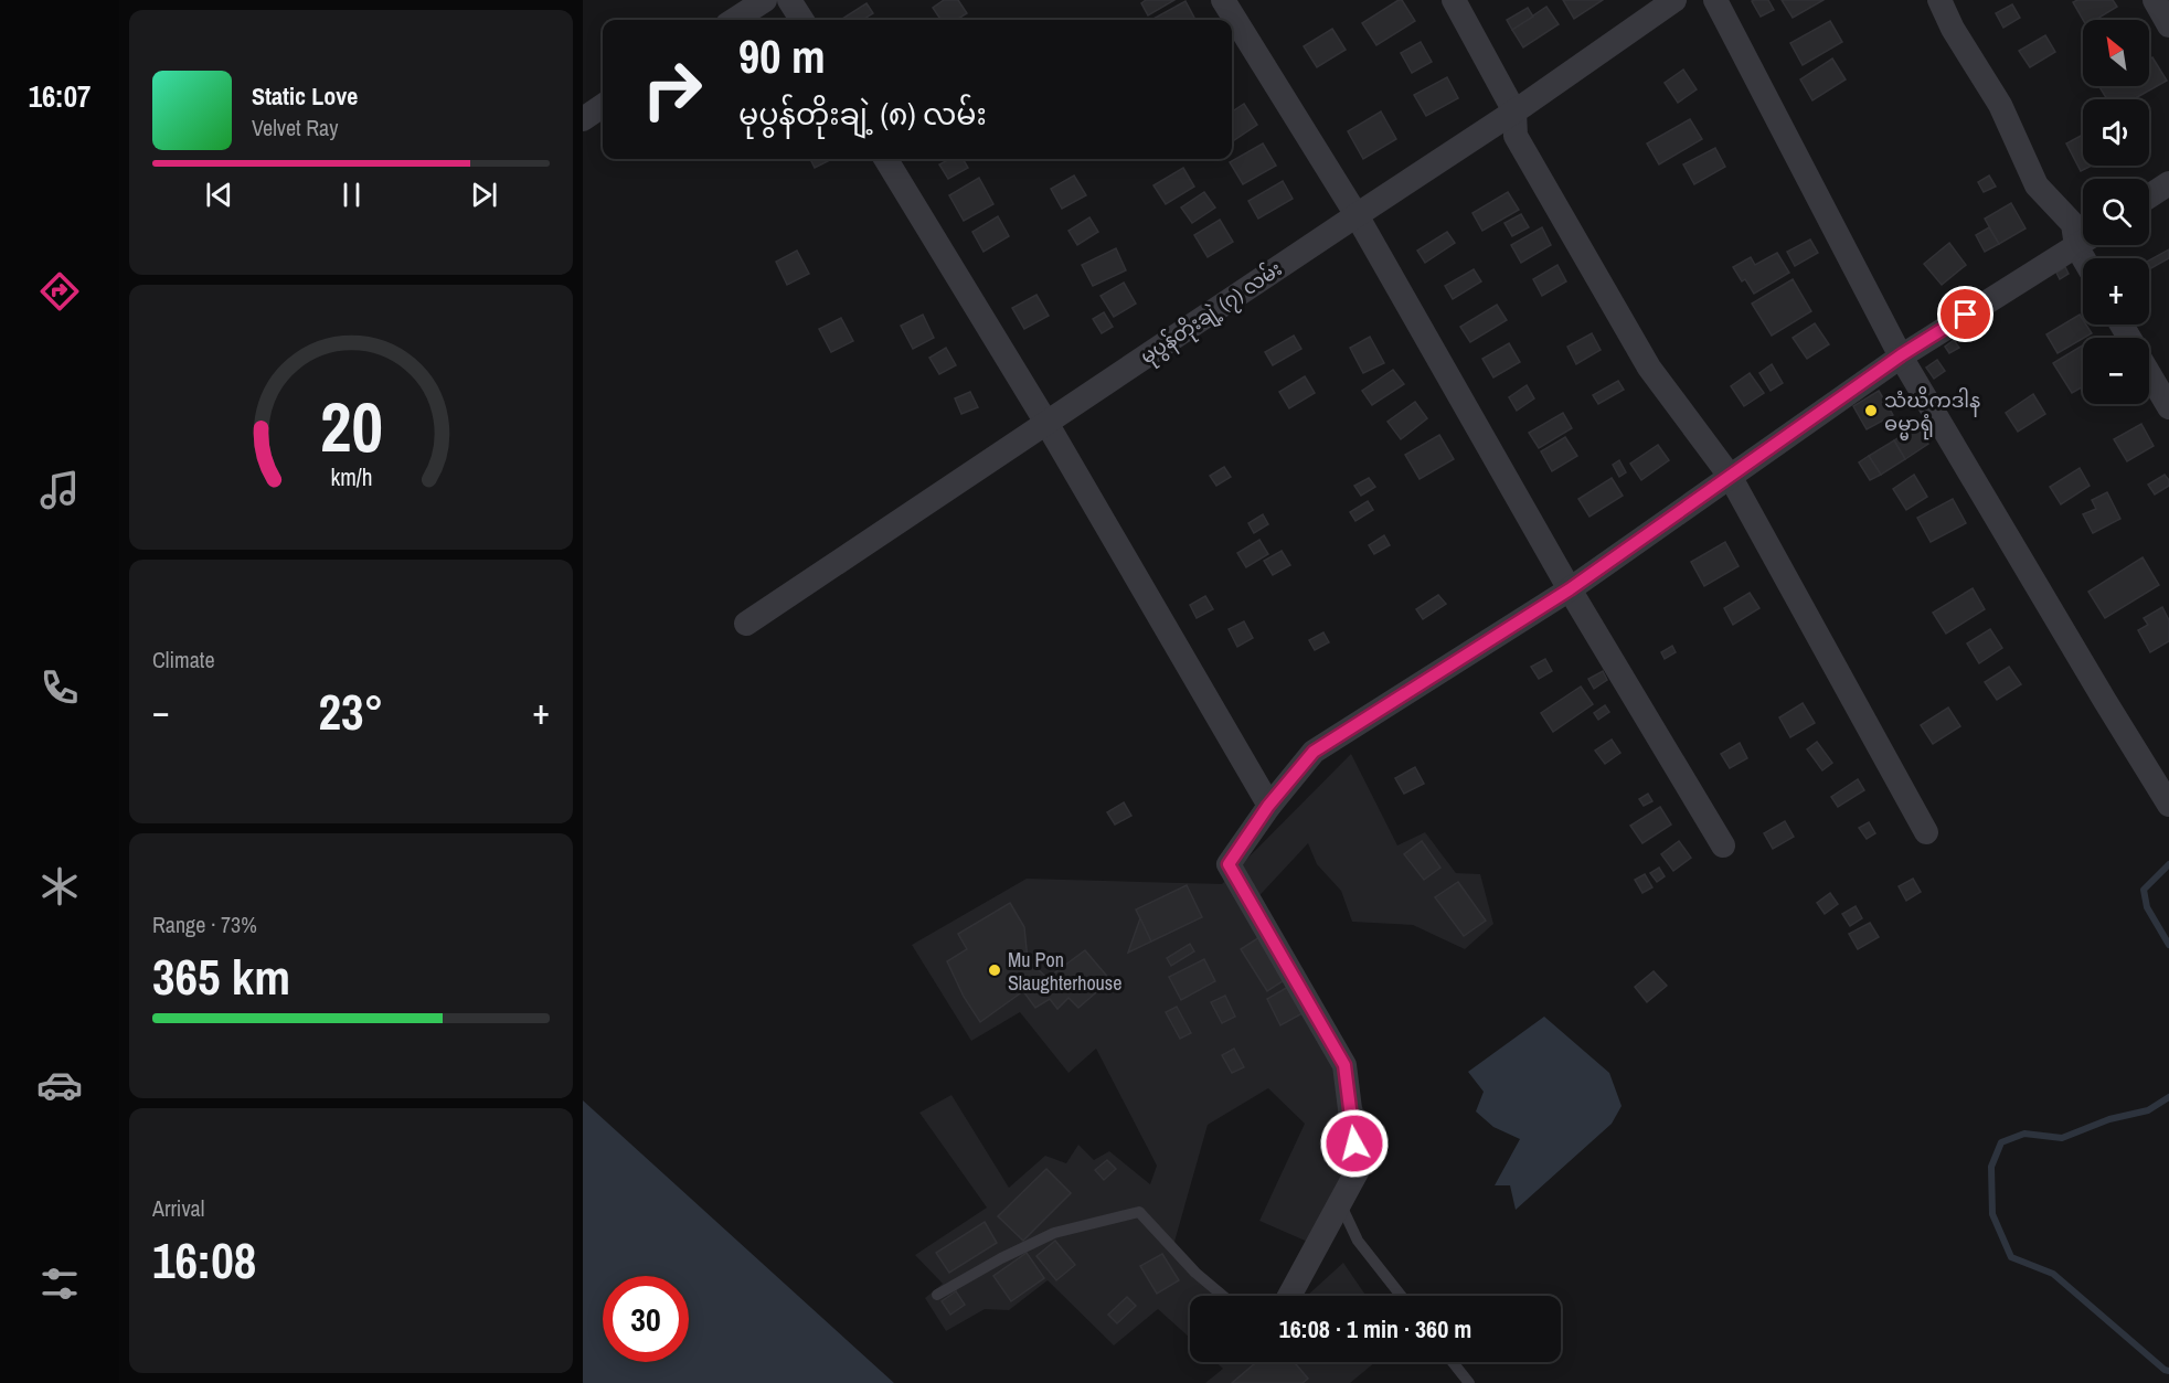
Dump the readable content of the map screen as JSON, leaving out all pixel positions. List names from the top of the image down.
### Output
{
  "streets": {
    "street": ["မုပွန်တိုးချဲ့ (၇) လမ်း"]
  },
  "places": ["သံဃိကဒါန ဓမ္မာရုံ", "Mu Pon Slaughterhouse"],
  "north": "top left",
  "page": {
    "tabs": "16:07",
    "map_buttons": ["+", "−"],
    "turn": ["90 m", "မုပွန်တိုးချဲ့ (၈) လမ်း"],
    "song": ["Static Love", "Velvet Ray"],
    "tile": [
      "Climate",
      ["Range · 73%", "365 km"],
      ["Arrival", "16:08"]
    ],
    "heat": ["−", "23°", "+"],
    "limit": "30",
    "trip": "16:08 · 1 min · 360 m",
    "gauge": ["20", "km/h"]
  }
}
